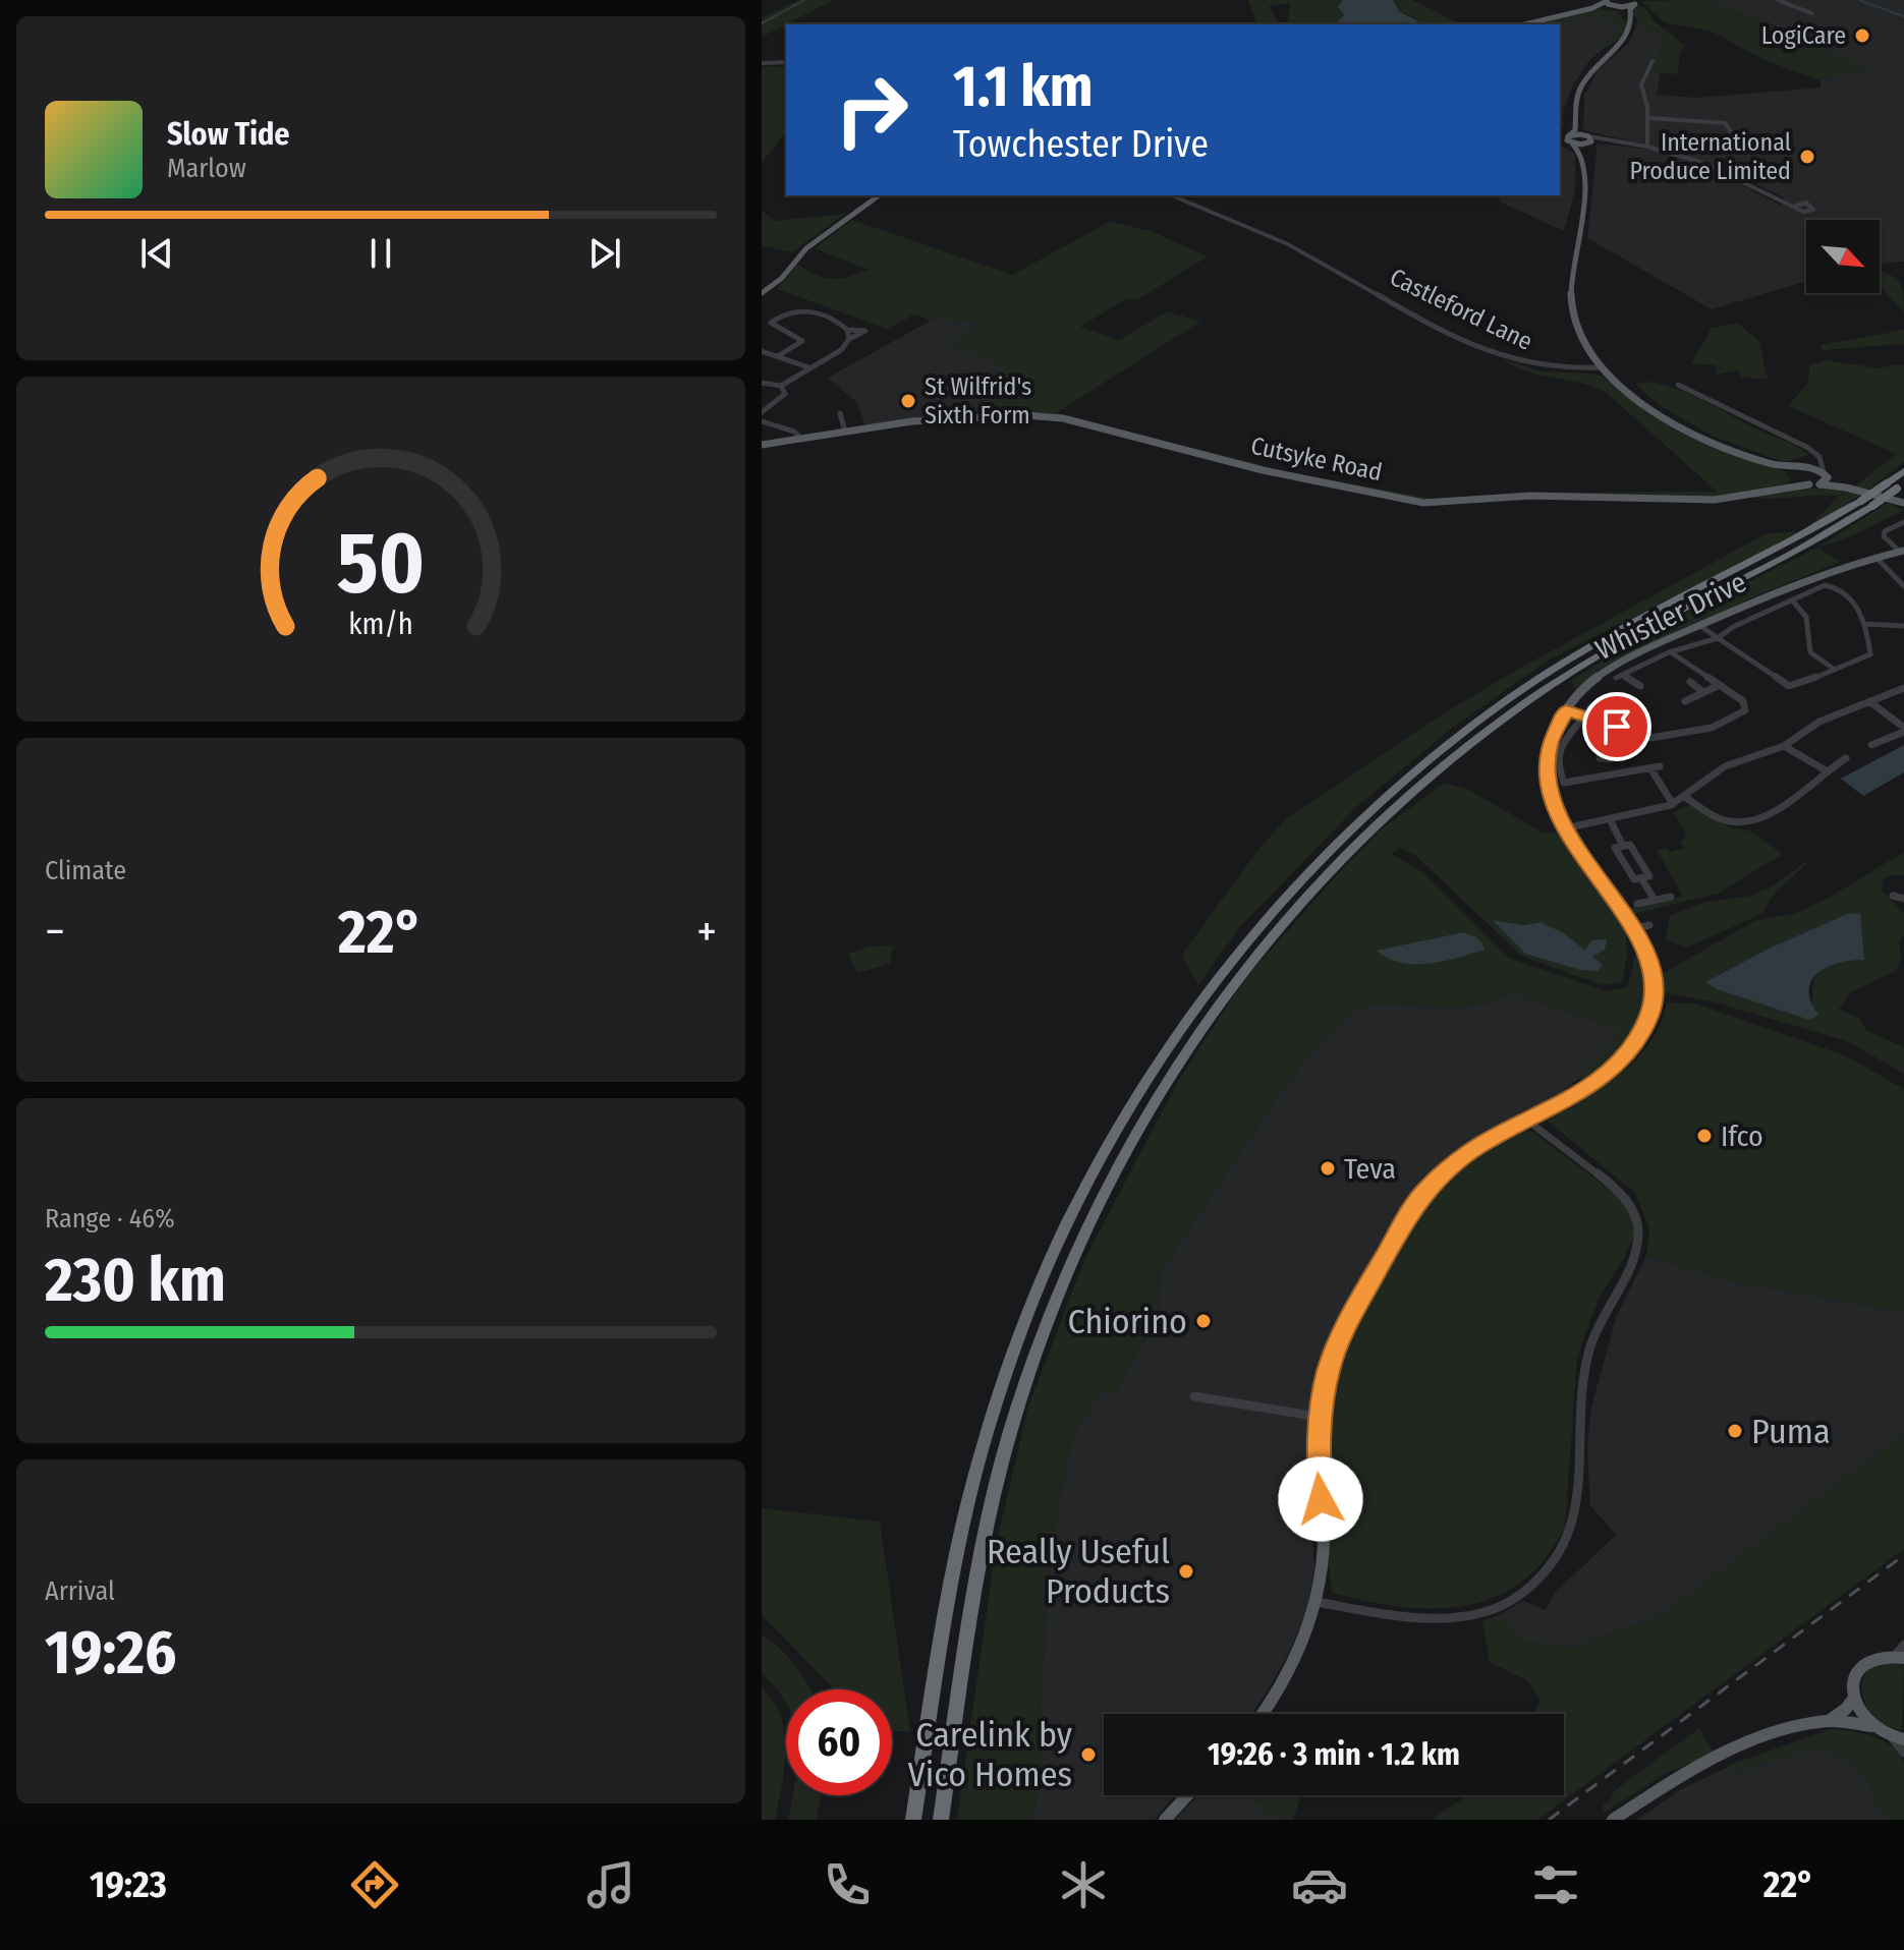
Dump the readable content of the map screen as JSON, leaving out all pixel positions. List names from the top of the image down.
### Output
{
  "streets": {
    "main road": ["Cutsyke Road", "Whistler Drive"],
    "street": ["Castleford Lane"]
  },
  "places": [
    "LogiCare",
    "International Produce Limited",
    "St Wilfrid's Sixth Form",
    "Ifco",
    "Teva",
    "Chiorino",
    "Puma",
    "Really Useful Products",
    "Carelink by Vico Homes"
  ],
  "north": "bottom right",
  "page": {
    "turn": ["1.1 km", "Towchester Drive"],
    "song": ["Slow Tide", "Marlow"],
    "tile": [
      "Climate",
      ["Range · 46%", "230 km"],
      ["Arrival", "19:26"]
    ],
    "heat": ["−", "22°", "+"],
    "limit": "60",
    "trip": "19:26 · 3 min · 1.2 km",
    "tabs": ["19:23", "22°"],
    "gauge": ["50", "km/h"]
  }
}
